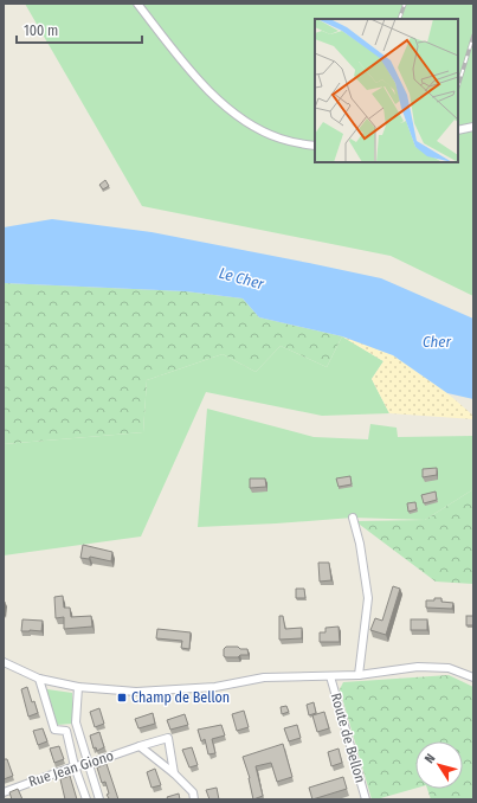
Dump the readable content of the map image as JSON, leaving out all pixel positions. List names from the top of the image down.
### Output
{
  "streets": {
    "street": ["Route de Bellon", "Rue Jean Giono"]
  },
  "water": ["Le Cher", "Cher"],
  "places": {
    "transit": ["Champ de Bellon"]
  },
  "scale_bar": "100 m",
  "north": "top left"
}
